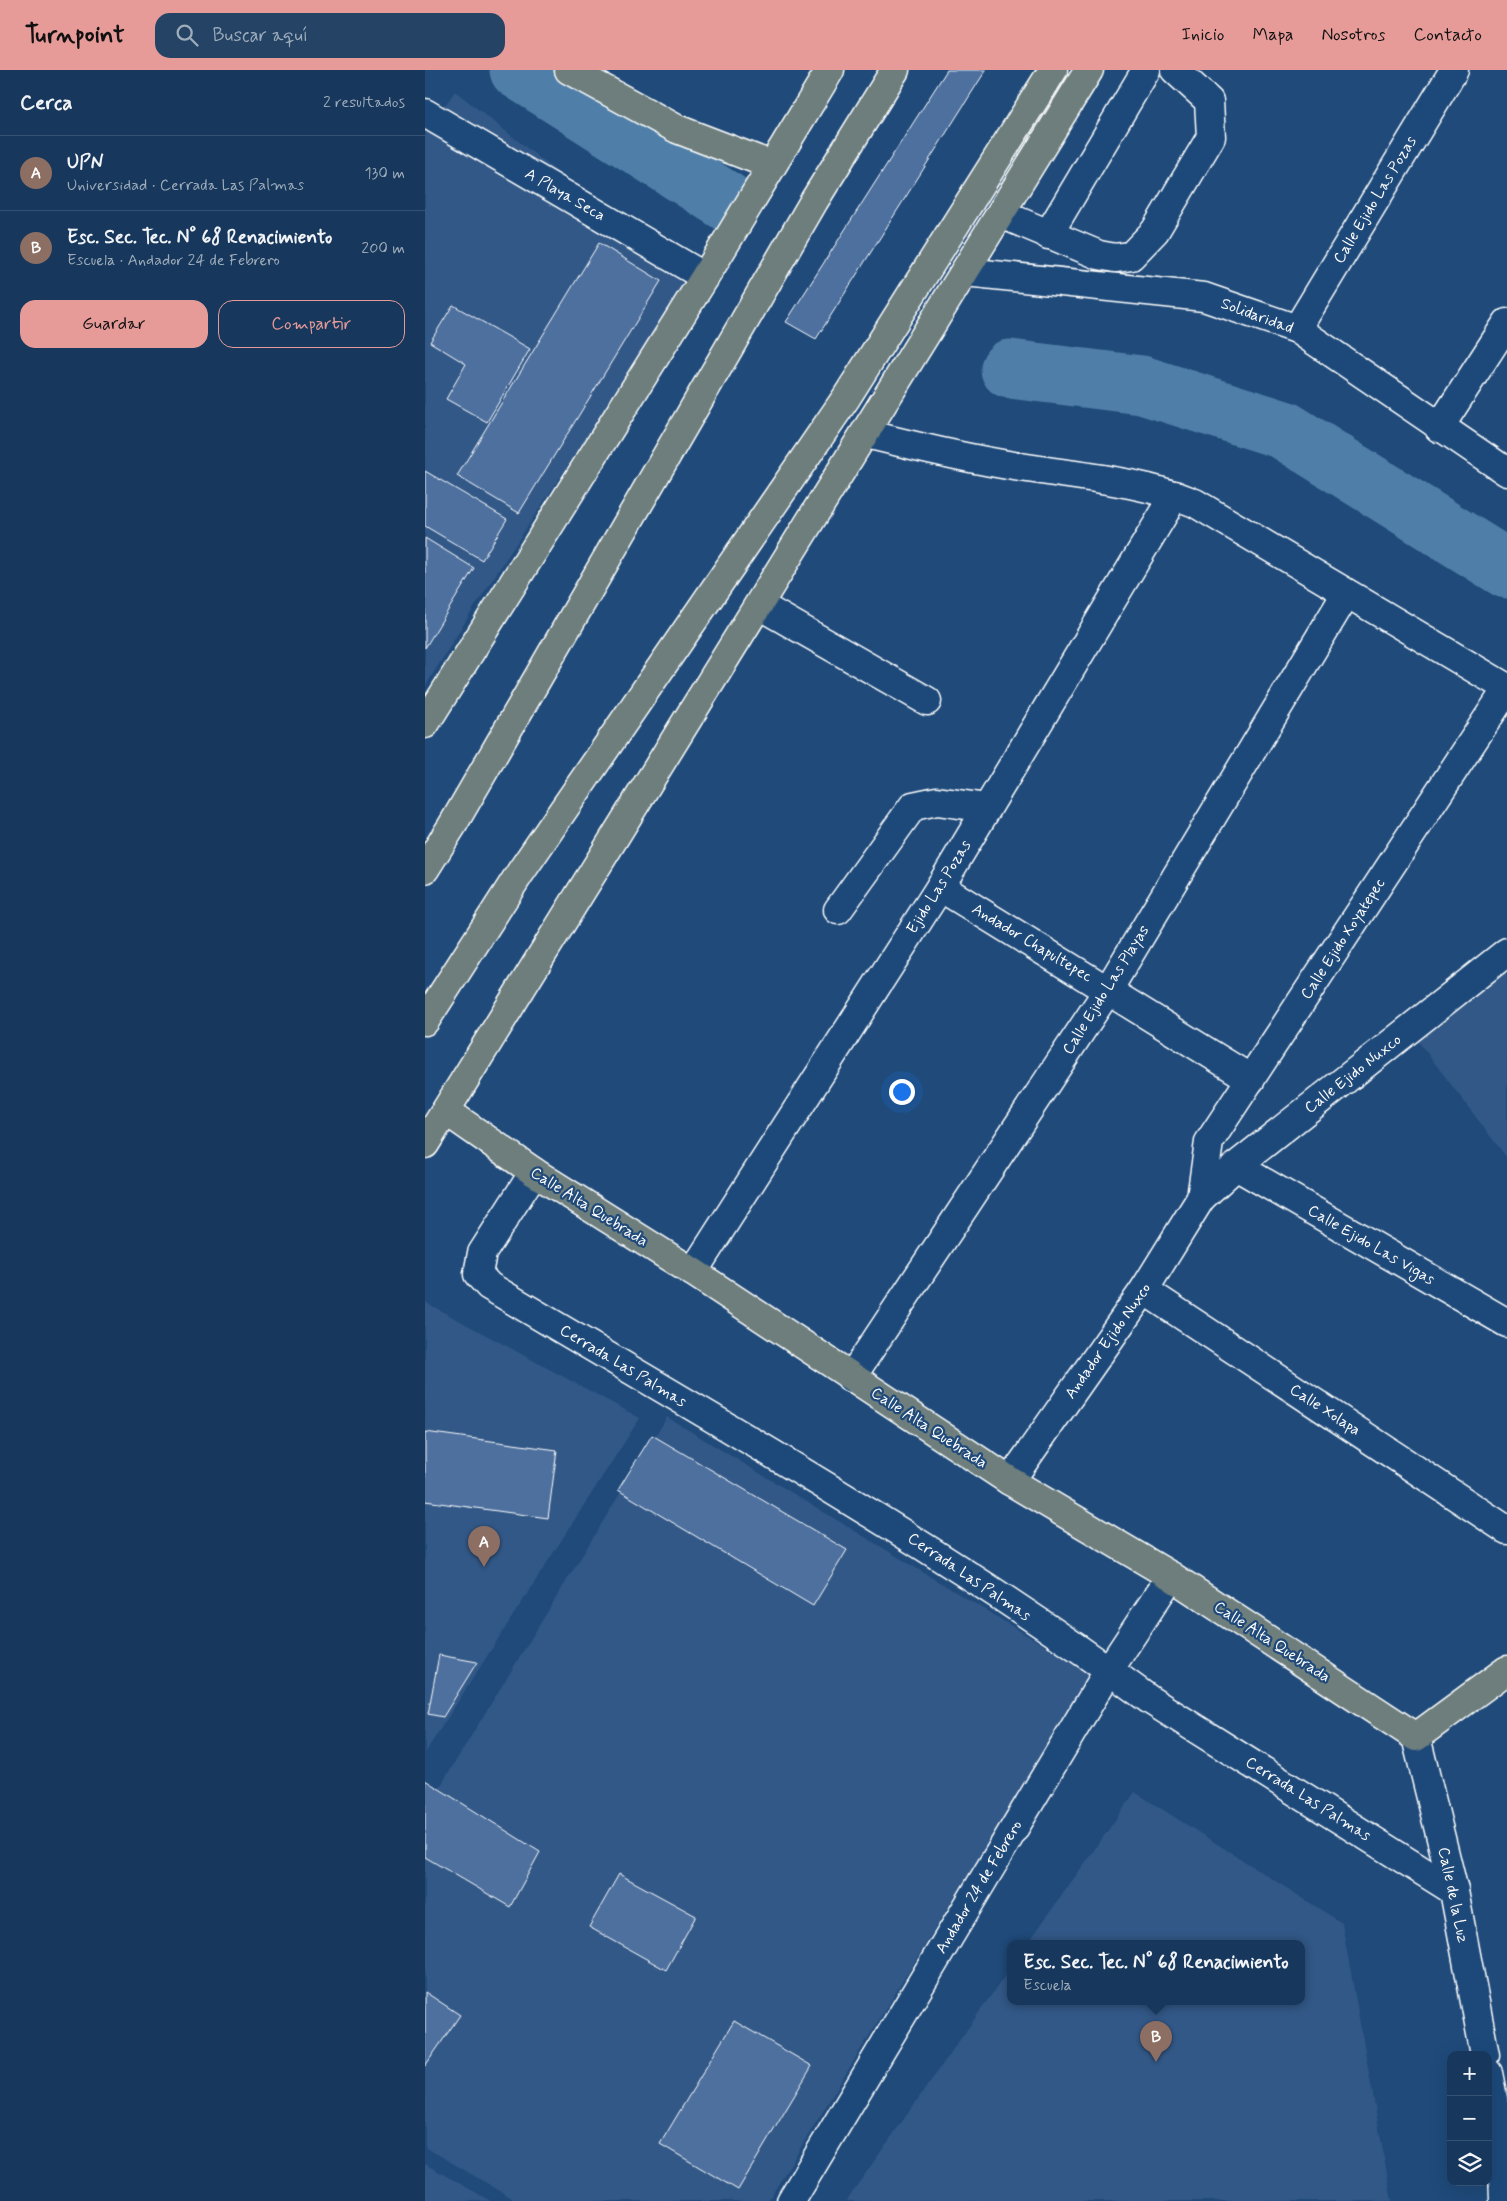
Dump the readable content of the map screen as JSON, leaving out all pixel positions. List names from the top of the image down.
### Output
{
  "streets": {
    "main road": ["Calle Alta Quebrada"],
    "street": [
      "A Playa Seca",
      "Calle Ejido Las Pozas",
      "Solidaridad",
      "Ejido Las Pozas",
      "Calle Ejido Xoyatepec",
      "Andador Chapultepec",
      "Calle Ejido Las Playas",
      "Calle Ejido Nuxco",
      "Calle Ejido Las Vigas",
      "Andador Ejido Nuxco",
      "Cerrada Las Palmas",
      "Calle Xolapa",
      "Andador 24 de Febrero",
      "Calle de la Luz"
    ]
  },
  "crossings": [
    ["Calle Ejido Las Pozas", "Solidaridad"],
    ["Ejido Las Pozas", "Andador Chapultepec"],
    ["Ejido Las Pozas", "Calle Alta Quebrada"],
    ["Calle Ejido Xoyatepec", "Andador Chapultepec"],
    ["Calle Ejido Xoyatepec", "Calle Ejido Nuxco"],
    ["Calle Ejido Xoyatepec", "Andador Ejido Nuxco"],
    ["Andador Chapultepec", "Calle Ejido Las Playas"],
    ["Calle Ejido Las Playas", "Calle Alta Quebrada"],
    ["Calle Ejido Nuxco", "Calle Ejido Las Vigas"],
    ["Calle Ejido Nuxco", "Andador Ejido Nuxco"],
    ["Calle Alta Quebrada", "Andador Ejido Nuxco"],
    ["Calle Alta Quebrada", "Cerrada Las Palmas"],
    ["Calle Alta Quebrada", "Andador 24 de Febrero"],
    ["Calle Alta Quebrada", "Calle de la Luz"],
    ["Andador Ejido Nuxco", "Calle Xolapa"],
    ["Cerrada Las Palmas", "Andador 24 de Febrero"],
    ["Cerrada Las Palmas", "Calle de la Luz"]
  ],
  "page": {
    "header": "Turnpoint",
    "search": "Buscar aquí",
    "nav": [
      "Inicio",
      "Mapa",
      "Nosotros",
      "Contacto"
    ],
    "heading": ["Cerca", "2 resultados"],
    "list": [
      {
        "mark": "A",
        "name": "UPN",
        "note": "Universidad · Cerrada Las Palmas",
        "value": "130 m"
      },
      {
        "mark": "B",
        "name": "Esc. Sec. Tec. N° 68 Renacimiento",
        "note": "Escuela · Andador 24 de Febrero",
        "value": "200 m"
      }
    ],
    "buttons": ["Guardar", "Compartir"],
    "pins": ["A", "B"],
    "popup": ["Esc. Sec. Tec. N° 68 Renacimiento", "Escuela"],
    "map_buttons": ["+", "−"]
  }
}
